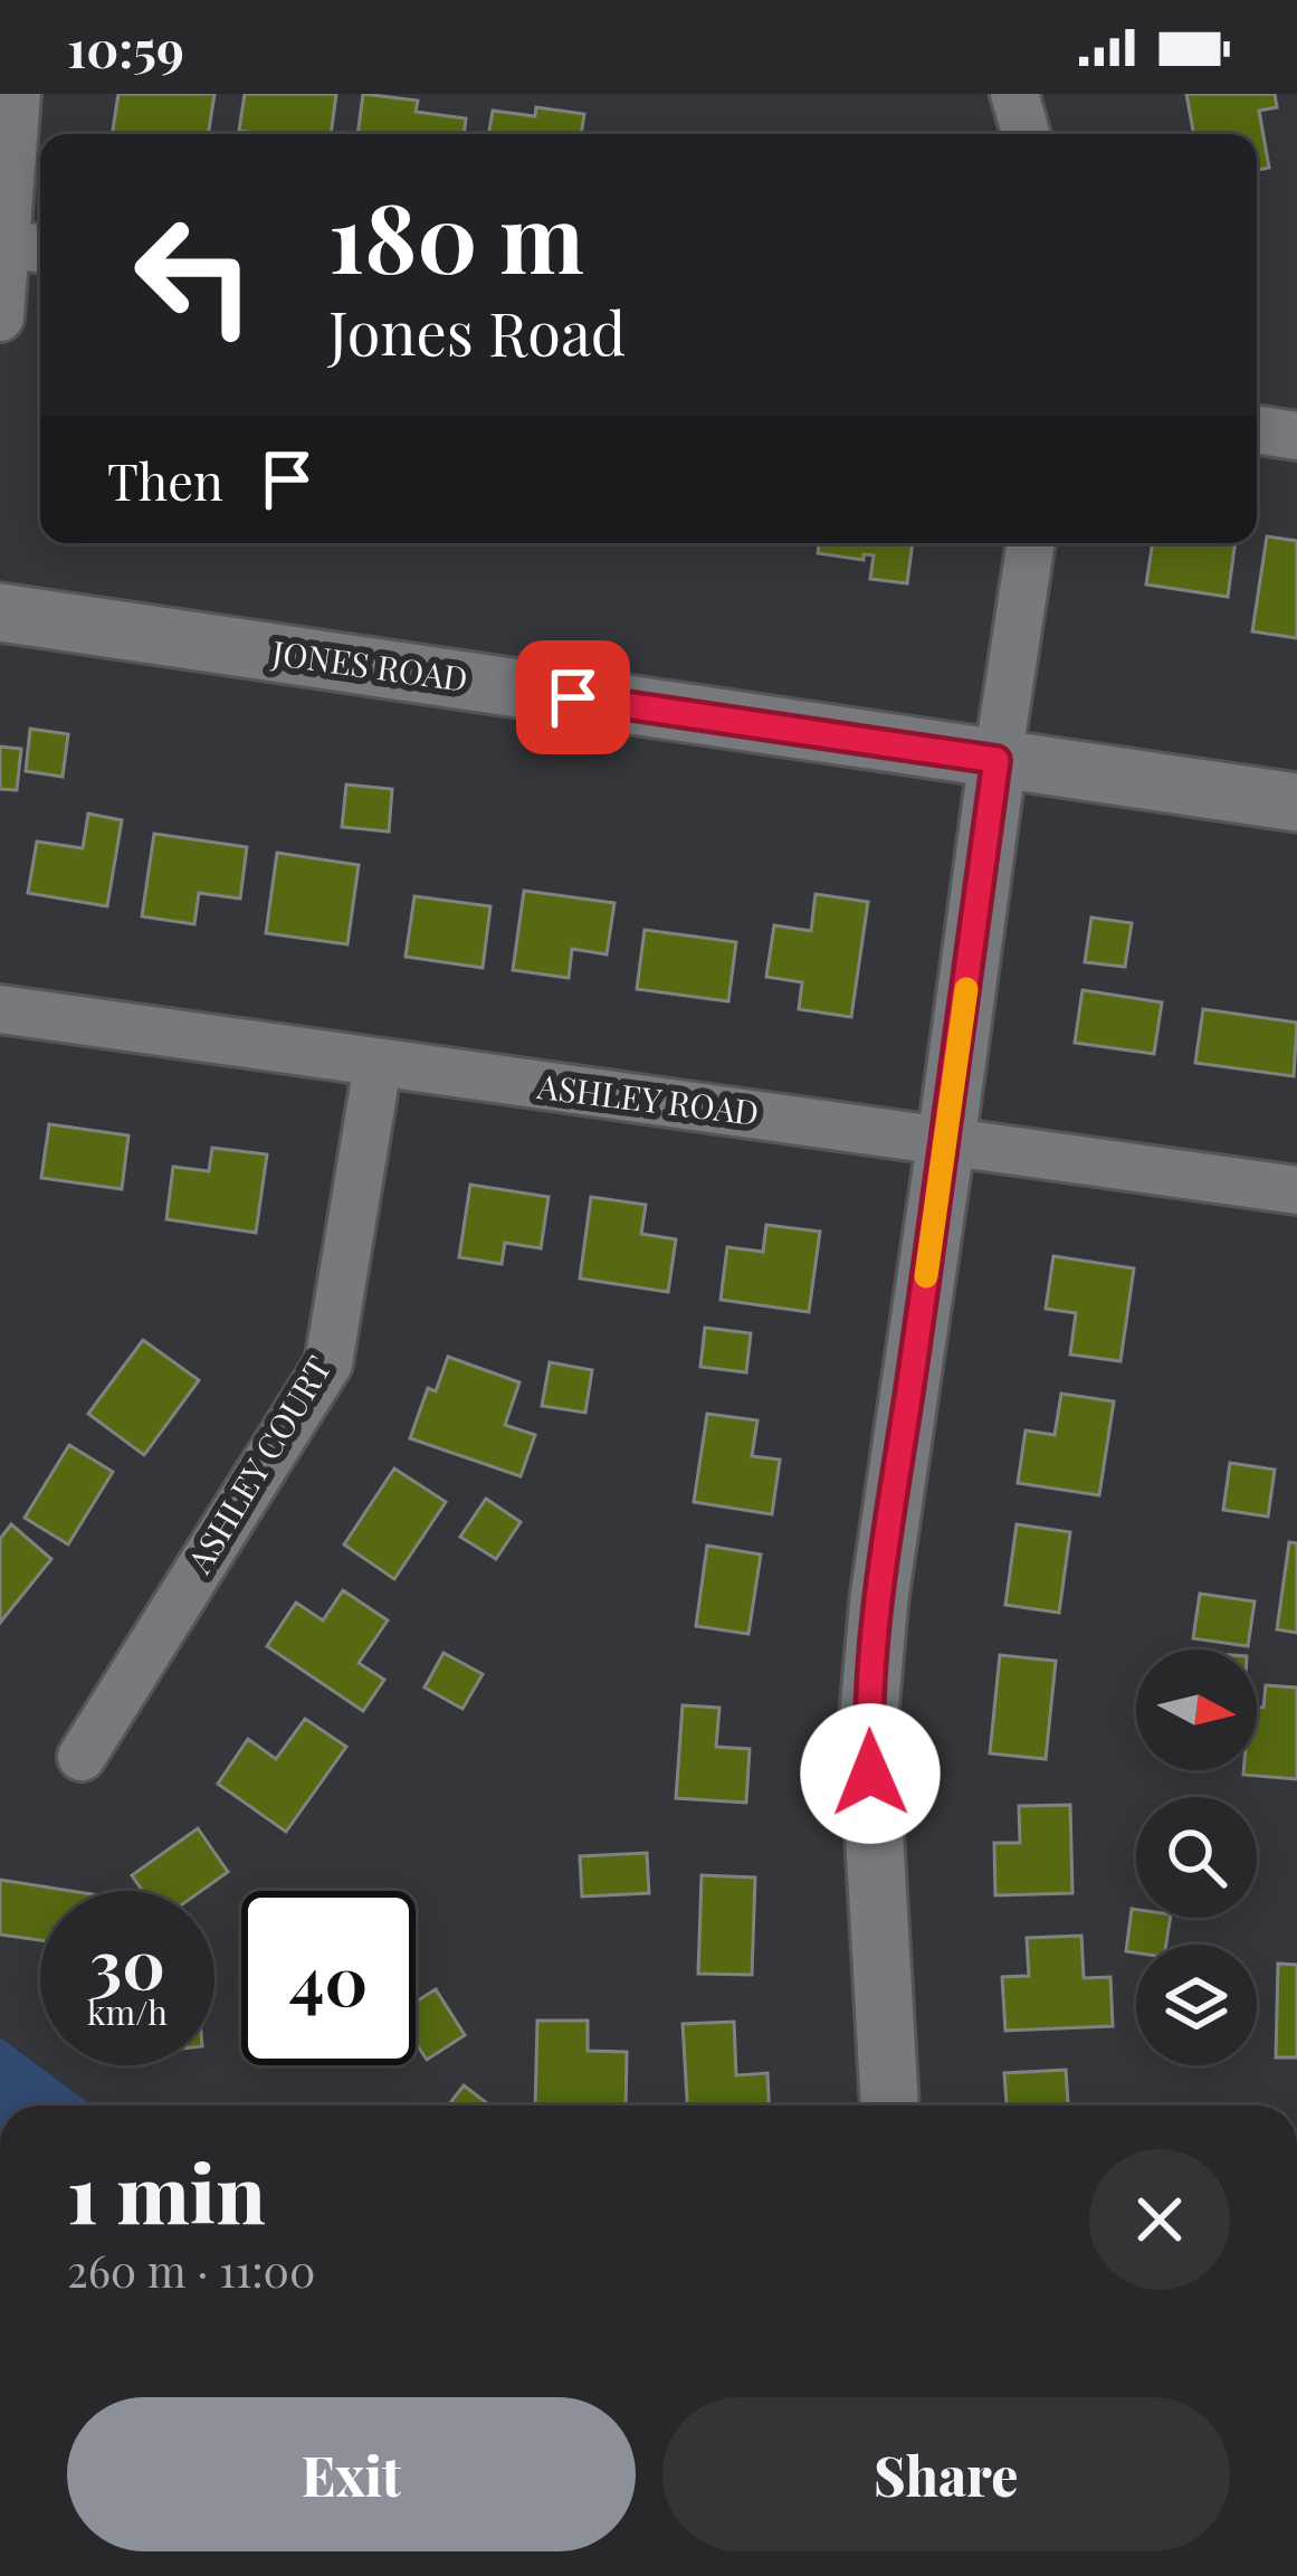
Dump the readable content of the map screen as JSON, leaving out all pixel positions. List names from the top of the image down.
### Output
{
  "streets": {
    "street": ["JONES ROAD", "ASHLEY ROAD", "ASHLEY COURT"]
  },
  "crossings": [
    ["ASHLEY ROAD", "ASHLEY COURT"]
  ],
  "north": "right",
  "page": {
    "status": "10:59",
    "turn": ["180 m", "Jones Road"],
    "then": "Then",
    "speed": "30 km/h",
    "limit": "40",
    "heading": ["1 min", "260 m · 11:00"],
    "buttons": ["Exit", "Share"]
  }
}
